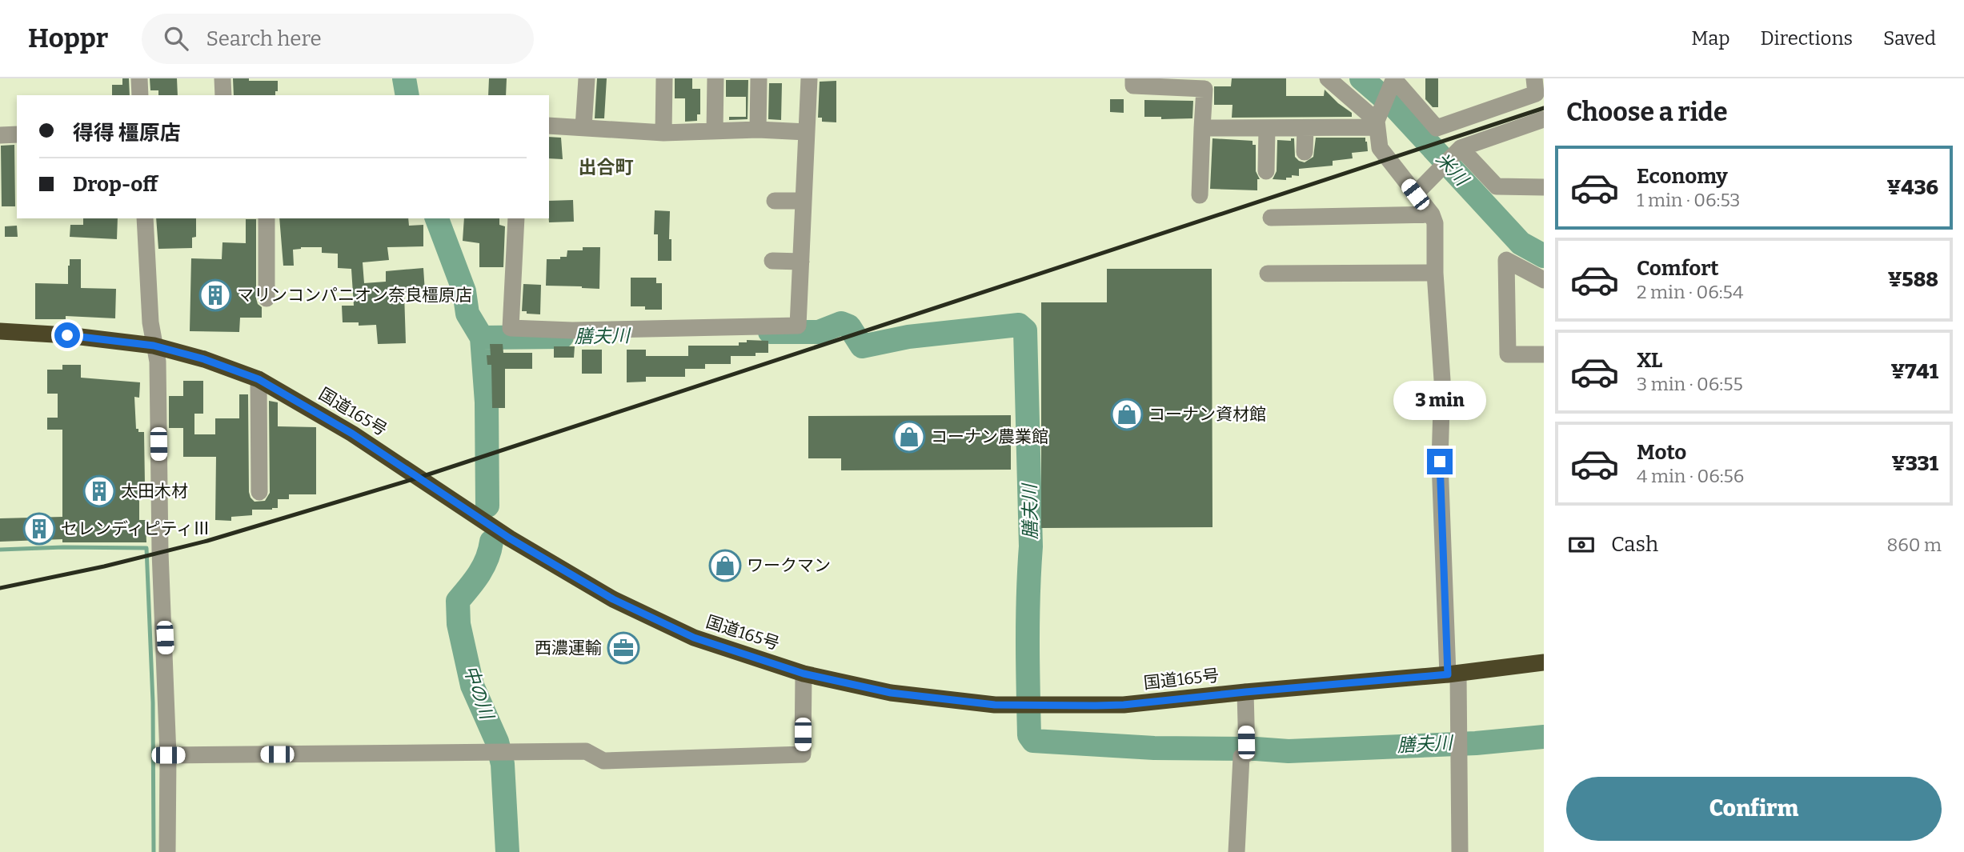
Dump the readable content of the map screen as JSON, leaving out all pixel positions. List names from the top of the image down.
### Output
{
  "streets": {
    "highway": ["国道165号"]
  },
  "districts": ["出合町"],
  "water": ["米川", "膳夫川", "中の川"],
  "places": {
    "building": ["マリンコンパニオン奈良橿原店", "太田木材", "セレンディピティⅢ"],
    "shop": ["コーナン資材館", "コーナン農業館", "ワークマン"],
    "office": ["西濃運輸"]
  },
  "page": {
    "header": "Hoppr",
    "search": "Search here",
    "nav": ["Map", "Directions", "Saved"],
    "heading": "Choose a ride",
    "banner": ["得得 橿原店", "Drop-off"],
    "list": [
      {
        "name": "Economy",
        "note": "1 min · 06:53",
        "value": "¥436"
      },
      {
        "name": "Comfort",
        "note": "2 min · 06:54",
        "value": "¥588"
      },
      {
        "name": "XL",
        "note": "3 min · 06:55",
        "value": "¥741"
      },
      {
        "name": "Moto",
        "note": "4 min · 06:56",
        "value": "¥331"
      }
    ],
    "bubble": "3 min",
    "pay": ["Cash", "860 m"],
    "buttons": "Confirm"
  }
}
